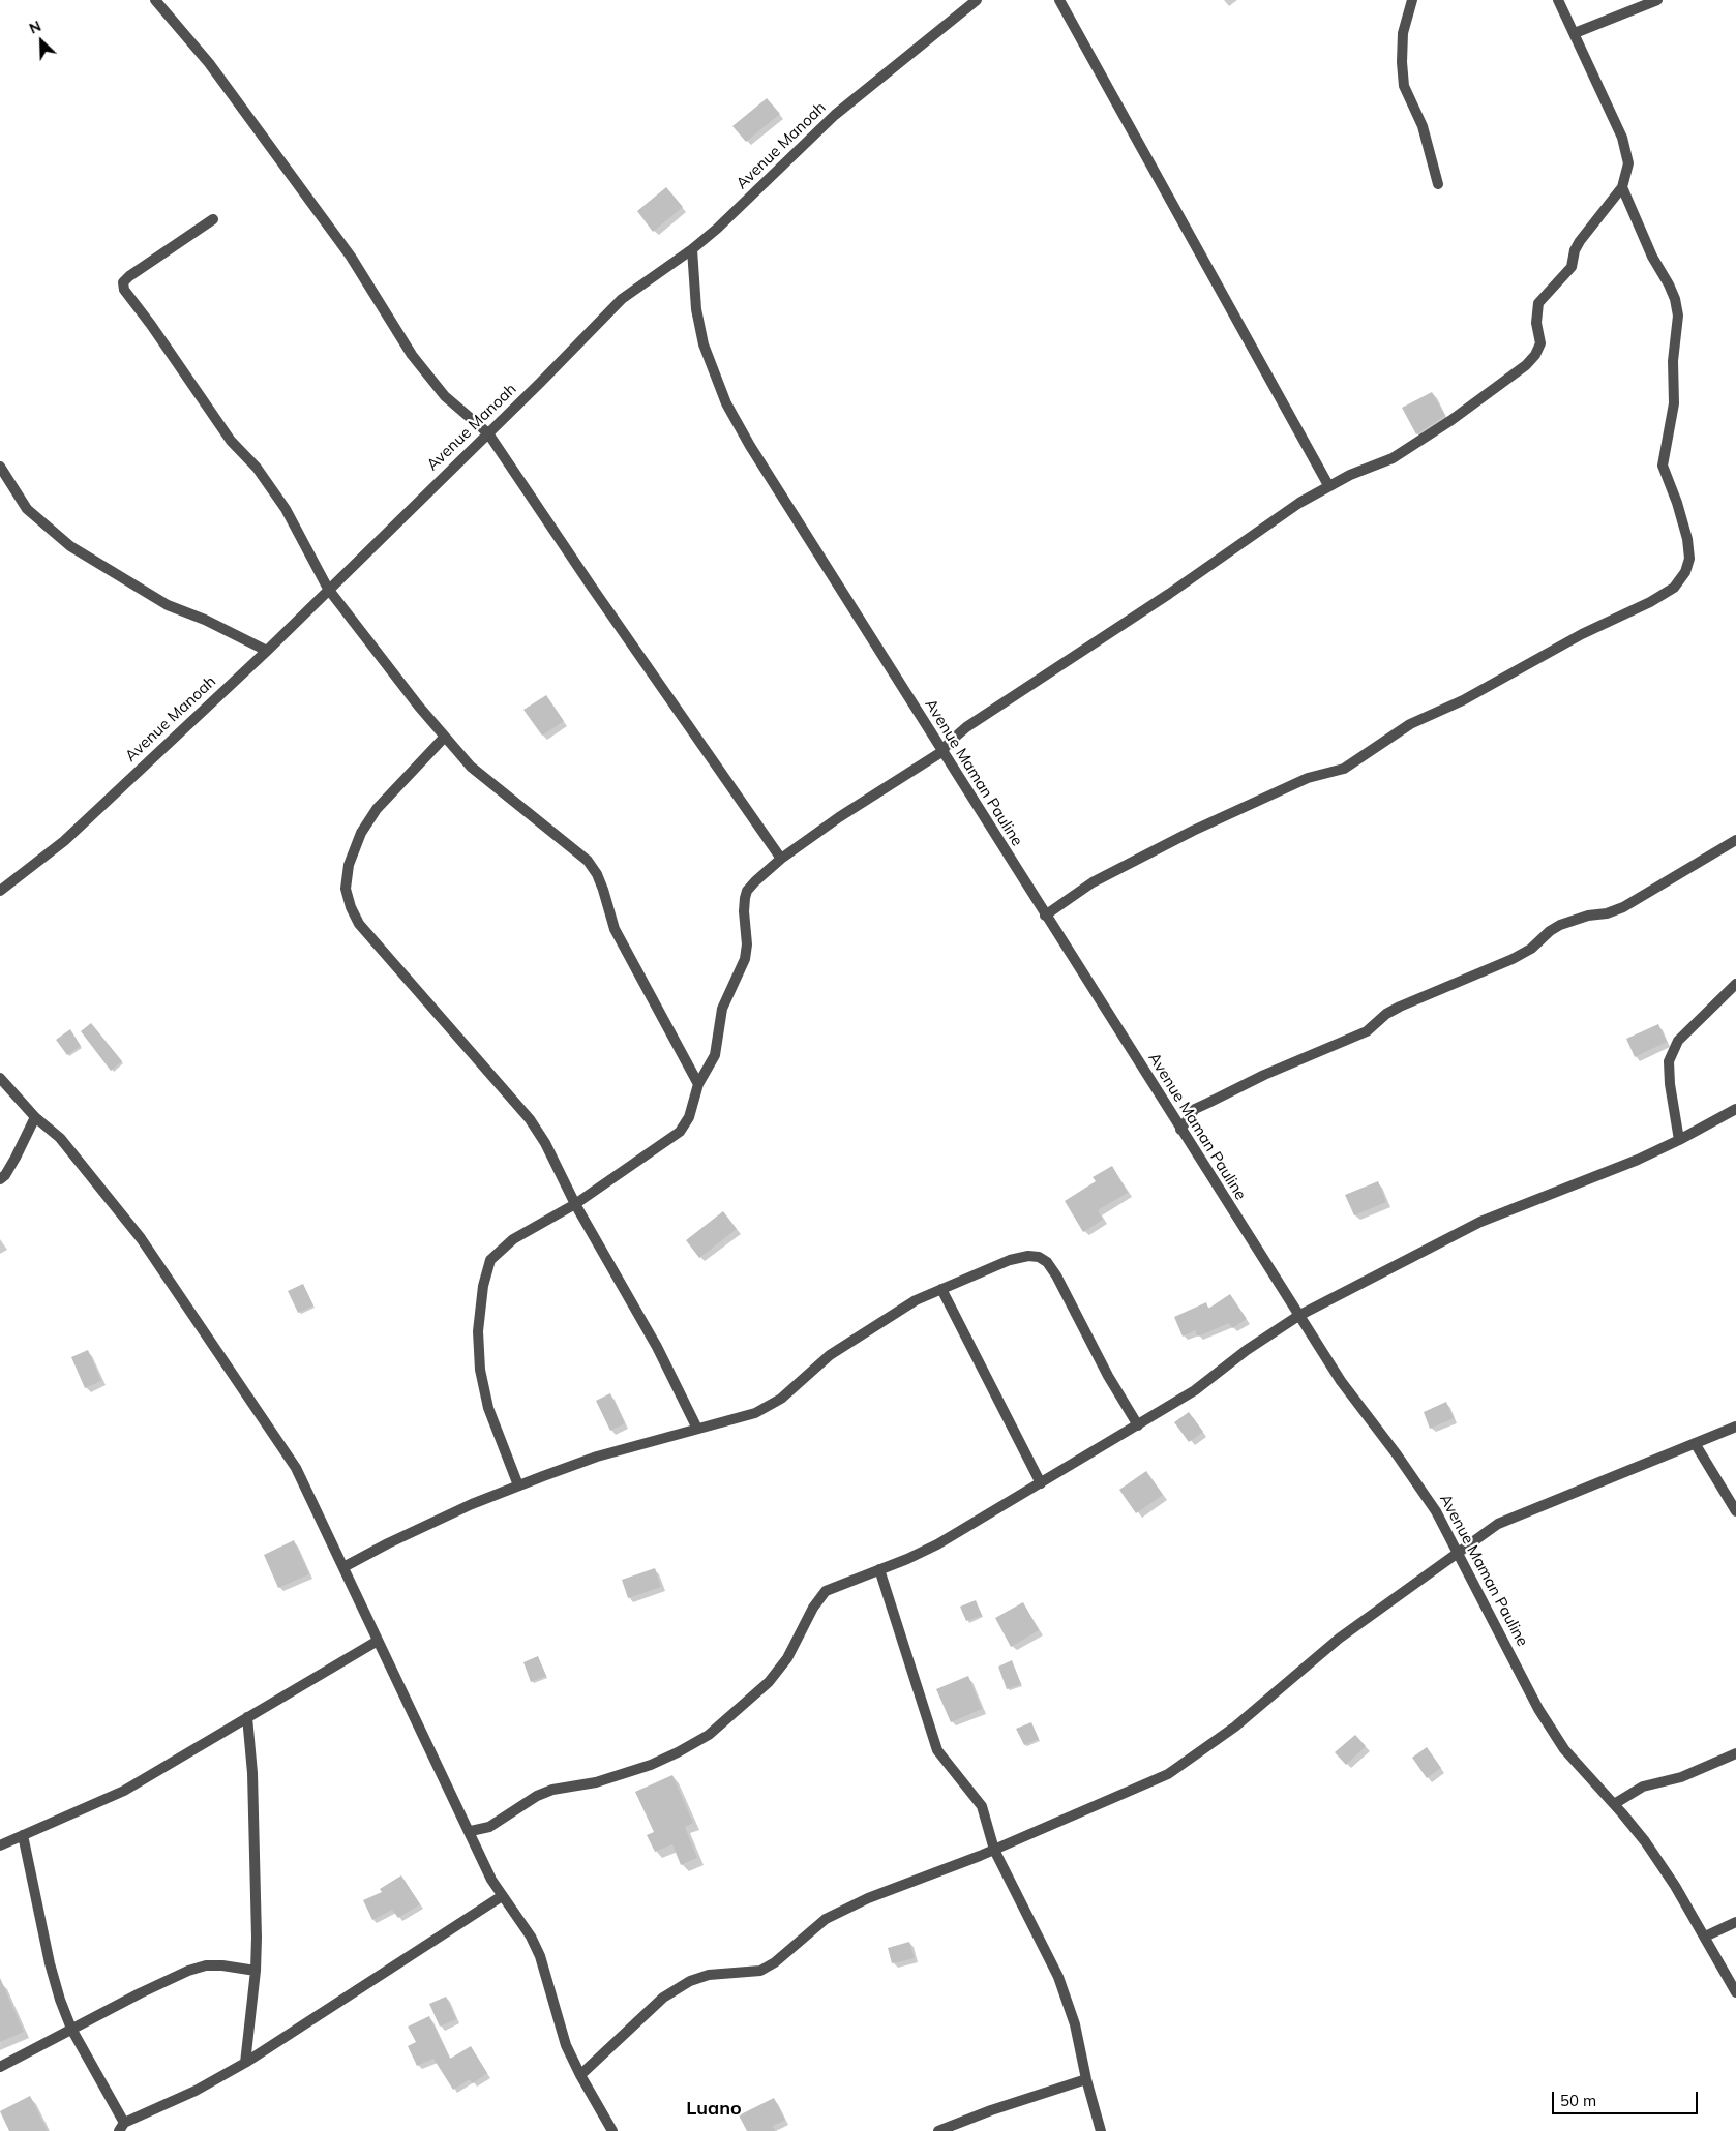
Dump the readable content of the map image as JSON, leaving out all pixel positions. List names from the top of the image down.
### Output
{
  "streets": {
    "street": ["Avenue Manoah", "Avenue Maman Pauline"]
  },
  "crossings": [
    ["Avenue Manoah", "Avenue Maman Pauline"]
  ],
  "districts": ["Luano"],
  "scale_bar": "50 m",
  "north": "top left"
}
